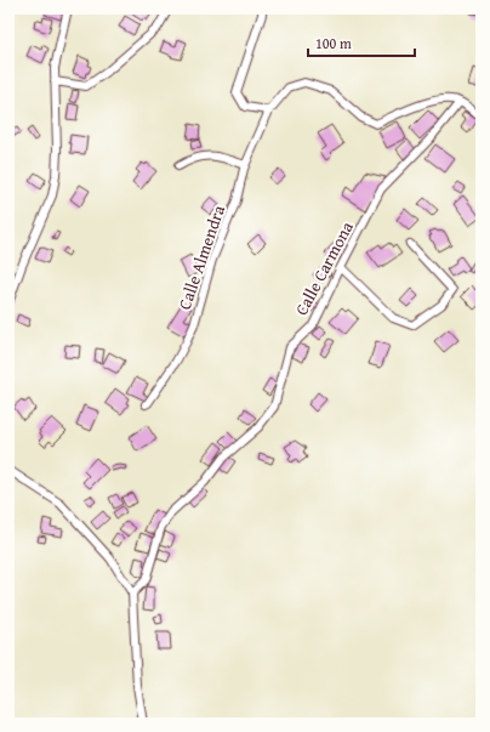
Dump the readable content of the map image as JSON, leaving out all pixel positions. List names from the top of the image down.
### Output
{
  "streets": {
    "street": ["Calle Almendra", "Calle Carmona"]
  },
  "crossings": [
    ["Calle Almendra", "Calle Carmona"]
  ],
  "scale_bar": "100 m"
}
